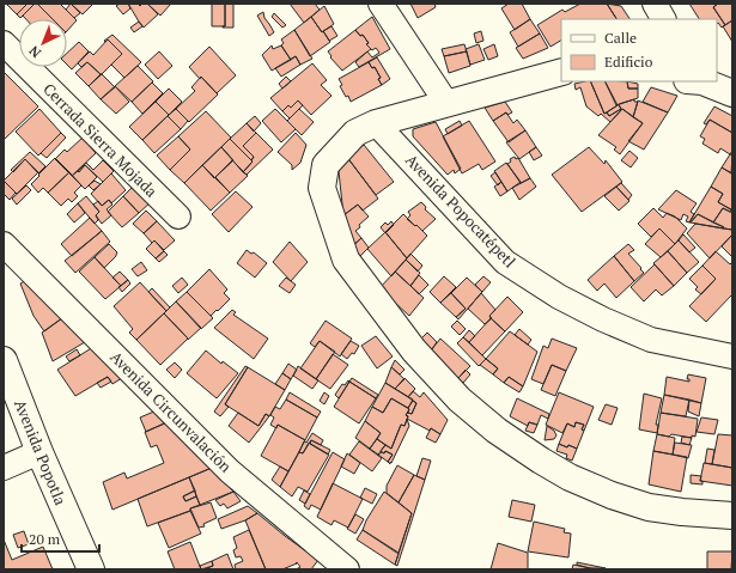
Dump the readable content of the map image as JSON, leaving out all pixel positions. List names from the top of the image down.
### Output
{
  "streets": {
    "street": [
      "Cerrada Sierra Mojada",
      "Avenida Popocatépetl",
      "Avenida Circunvalación",
      "Avenida Popotla"
    ]
  },
  "legend": ["Calle", "Edificio"],
  "scale_bar": "20 m",
  "north": "bottom left"
}
